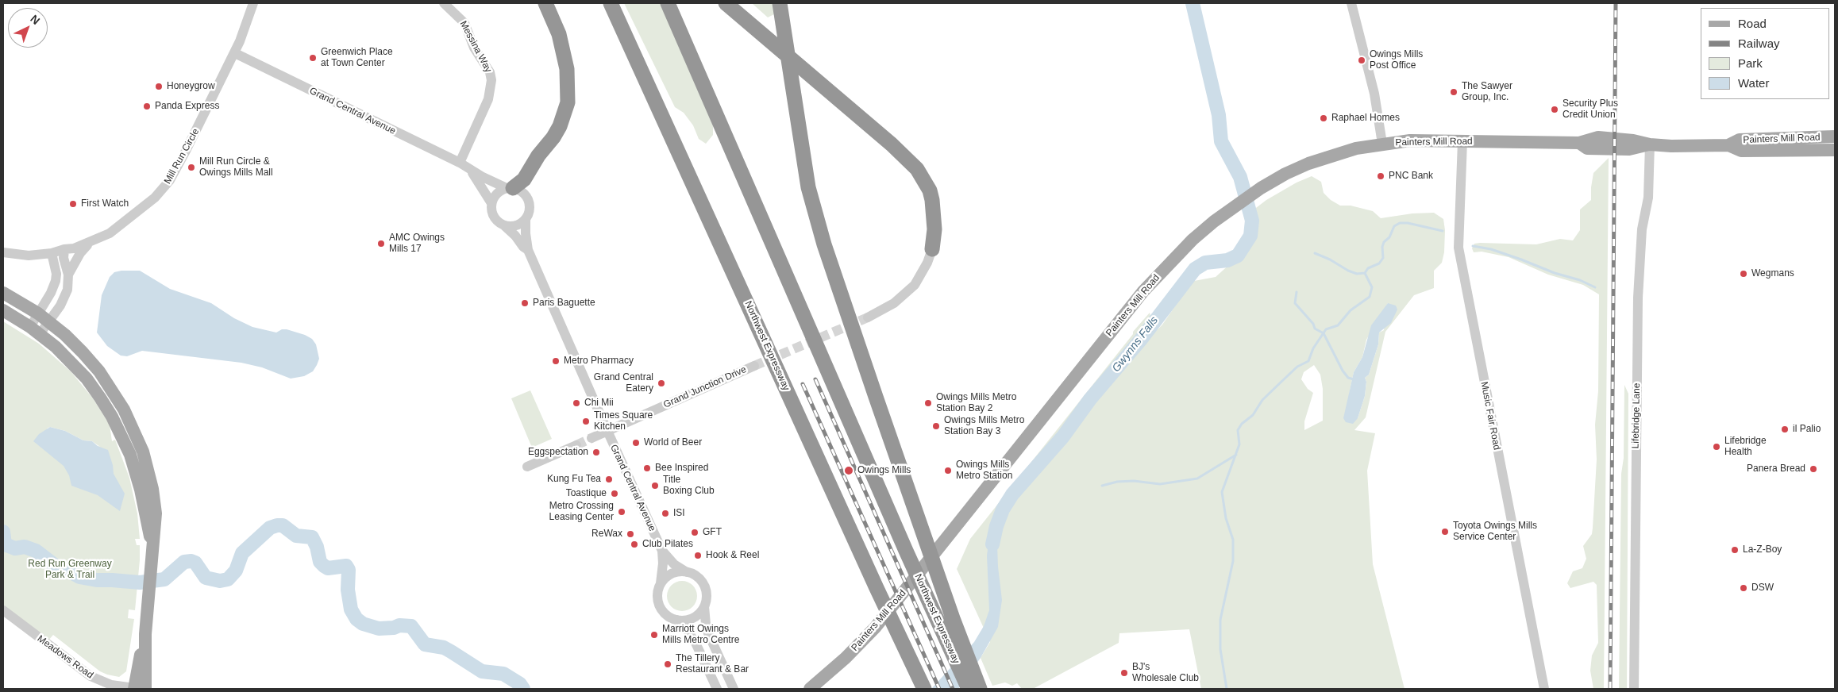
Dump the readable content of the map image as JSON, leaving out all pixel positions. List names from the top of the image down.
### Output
{
  "streets": {
    "highway": ["Northwest Expressway"],
    "main road": ["Painters Mill Road"],
    "street": [
      "Messina Way",
      "Grand Central Avenue",
      "Mill Run Circle",
      "Grand Junction Drive",
      "Music Fair Road",
      "Lifebridge Lane",
      "Meadows Road"
    ]
  },
  "crossings": [
    ["Messina Way", "Grand Central Avenue"],
    ["Grand Central Avenue", "Mill Run Circle"],
    ["Grand Central Avenue", "Grand Junction Drive"],
    ["Painters Mill Road", "Music Fair Road"],
    ["Painters Mill Road", "Lifebridge Lane"]
  ],
  "water": ["Gwynns Falls"],
  "parks": ["Red Run Greenway Park & Trail"],
  "places": [
    "Greenwich Place at Town Center",
    "Owings Mills Post Office",
    "Honeygrow",
    "The Sawyer Group, Inc.",
    "Panda Express",
    "Security Plus Credit Union",
    "Raphael Homes",
    "Mill Run Circle & Owings Mills Mall",
    "PNC Bank",
    "First Watch",
    "AMC Owings Mills 17",
    "Wegmans",
    "Paris Baguette",
    "Metro Pharmacy",
    "Grand Central Eatery",
    "Chi Mii",
    "Owings Mills Metro Station Bay 2",
    "Times Square Kitchen",
    "Owings Mills Metro Station Bay 3",
    "il Palio",
    "World of Beer",
    "Lifebridge Health",
    "Eggspectation",
    "Bee Inspired",
    "Panera Bread",
    "Owings Mills",
    "Owings Mills Metro Station",
    "Kung Fu Tea",
    "Title Boxing Club",
    "Toastique",
    "Metro Crossing Leasing Center",
    "ISI",
    "Toyota Owings Mills Service Center",
    "GFT",
    "ReWax",
    "Club Pilates",
    "La-Z-Boy",
    "Hook & Reel",
    "DSW",
    "Marriott Owings Mills Metro Centre",
    "The Tillery Restaurant & Bar",
    "BJ's Wholesale Club"
  ],
  "legend": [
    "Road",
    "Railway",
    "Park",
    "Water"
  ],
  "north": "top right"
}
